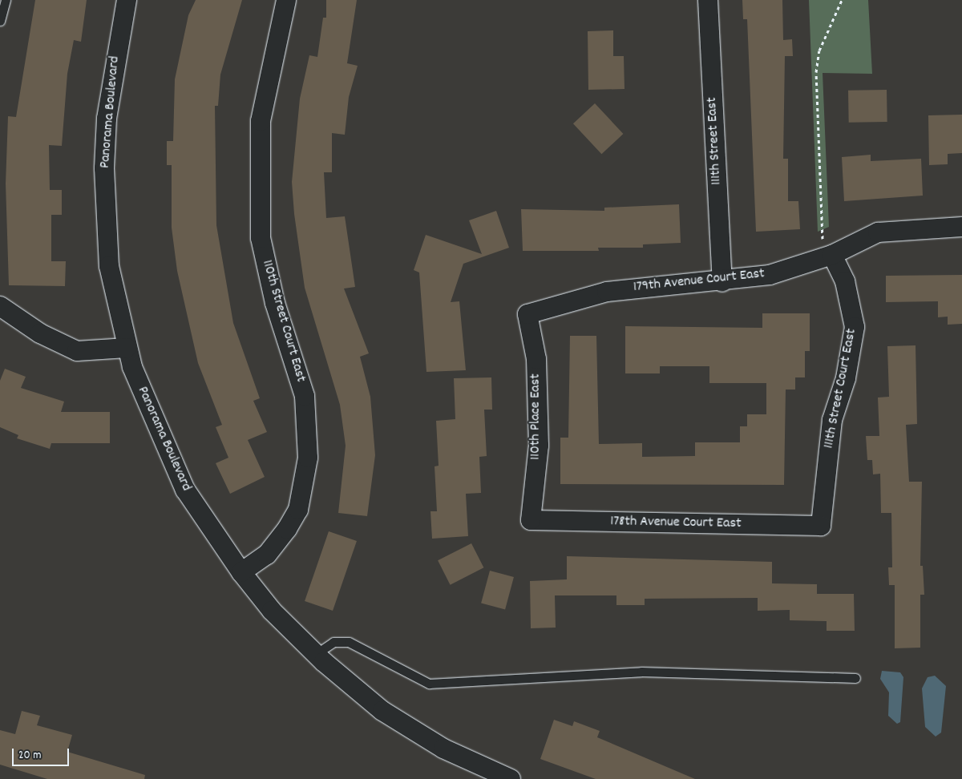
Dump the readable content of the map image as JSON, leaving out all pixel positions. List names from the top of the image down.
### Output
{
  "streets": {
    "street": [
      "Panorama Boulevard",
      "111th Street East",
      "179th Avenue Court East",
      "110th Street Court East",
      "111th Street Court East",
      "110th Place East",
      "178th Avenue Court East"
    ]
  },
  "crossings": [
    ["Panorama Boulevard", "110th Street Court East"],
    ["111th Street East", "179th Avenue Court East"],
    ["179th Avenue Court East", "111th Street Court East"],
    ["179th Avenue Court East", "110th Place East"],
    ["111th Street Court East", "178th Avenue Court East"],
    ["110th Place East", "178th Avenue Court East"]
  ],
  "scale_bar": "20 m"
}
